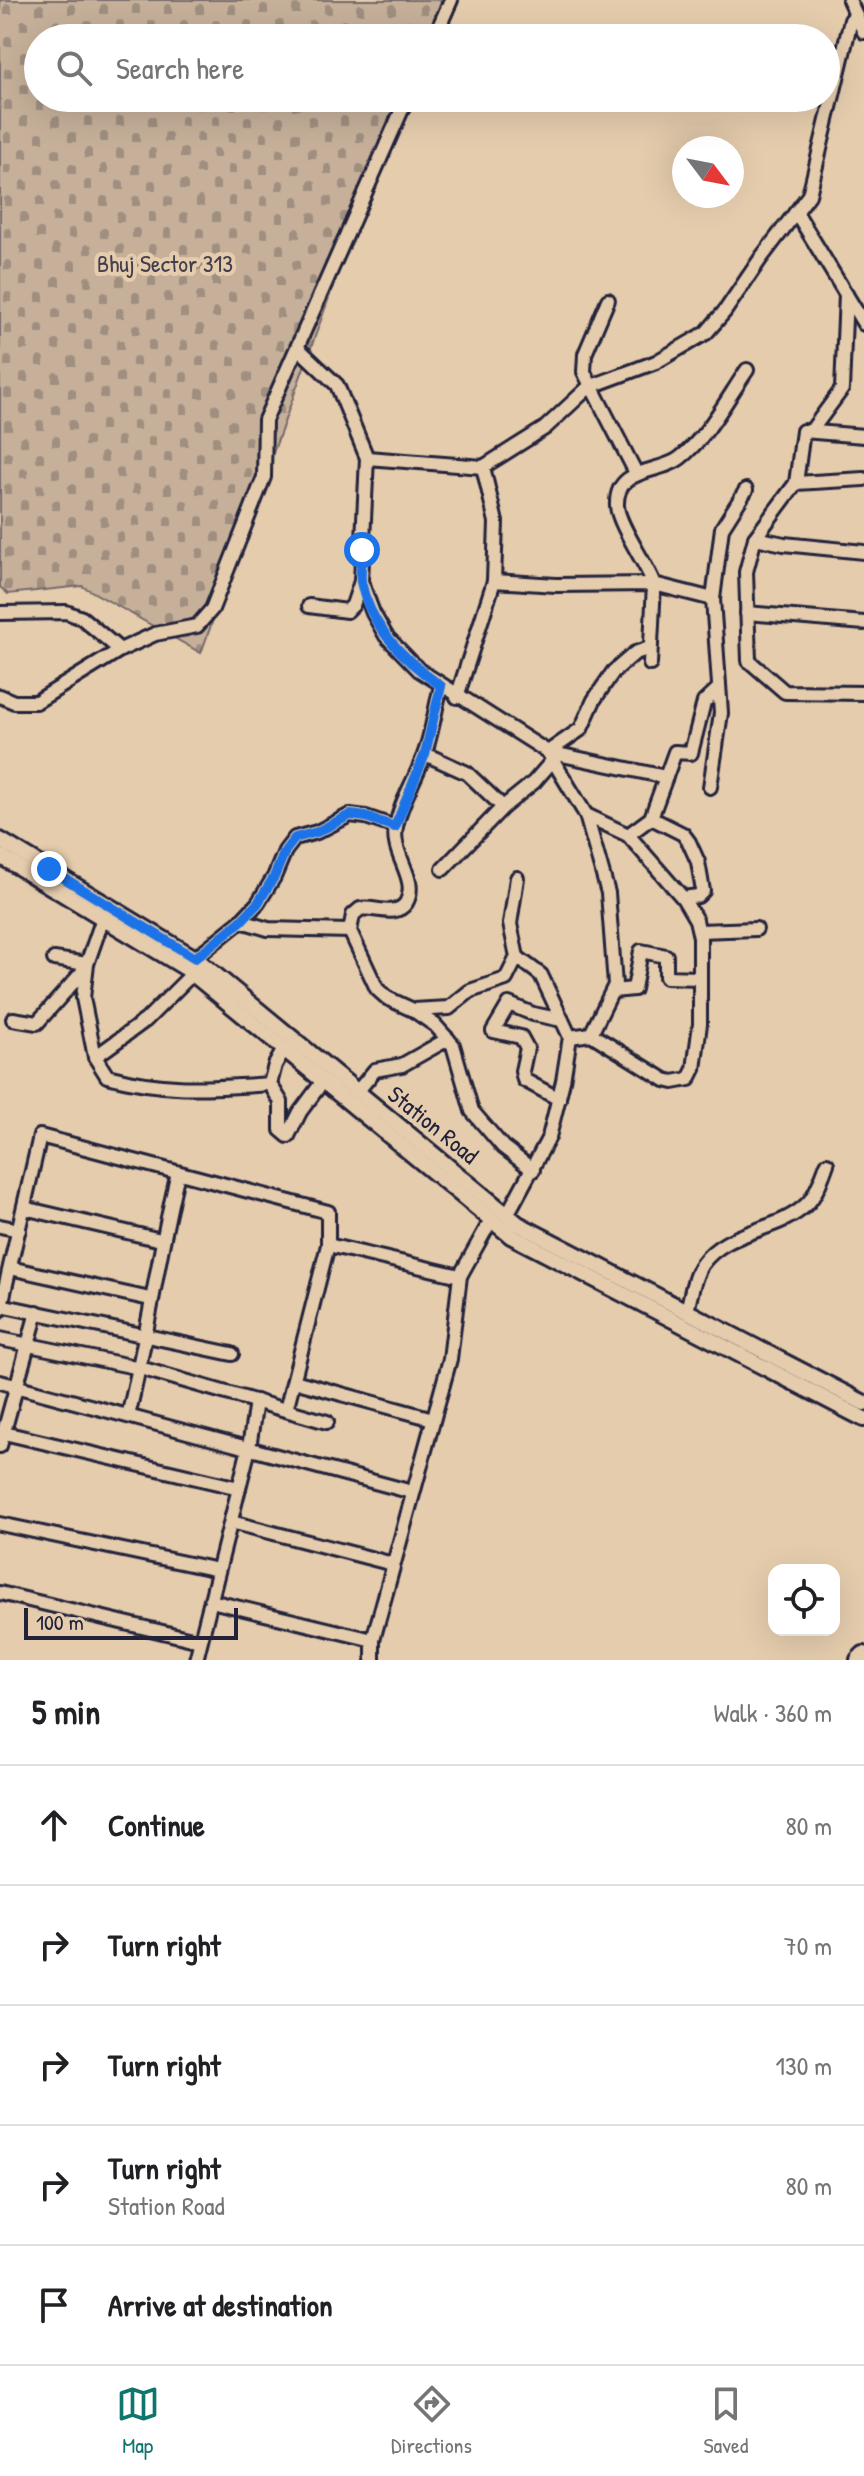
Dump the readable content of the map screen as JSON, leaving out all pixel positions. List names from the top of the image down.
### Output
{
  "streets": {
    "street": ["Station Road"]
  },
  "parks": ["Bhuj Sector 313"],
  "scale_bar": "100 m",
  "north": "bottom right",
  "page": {
    "search": "Search here",
    "scale": "100 m",
    "heading": ["5 min", "Walk · 360 m"],
    "list": [
      ["Continue", "80 m"],
      ["Turn right", "70 m"],
      ["Turn right", "130 m"],
      ["Turn right", "Station Road", "80 m"],
      "Arrive at destination"
    ],
    "nav": ["Map", "Directions", "Saved"]
  }
}
